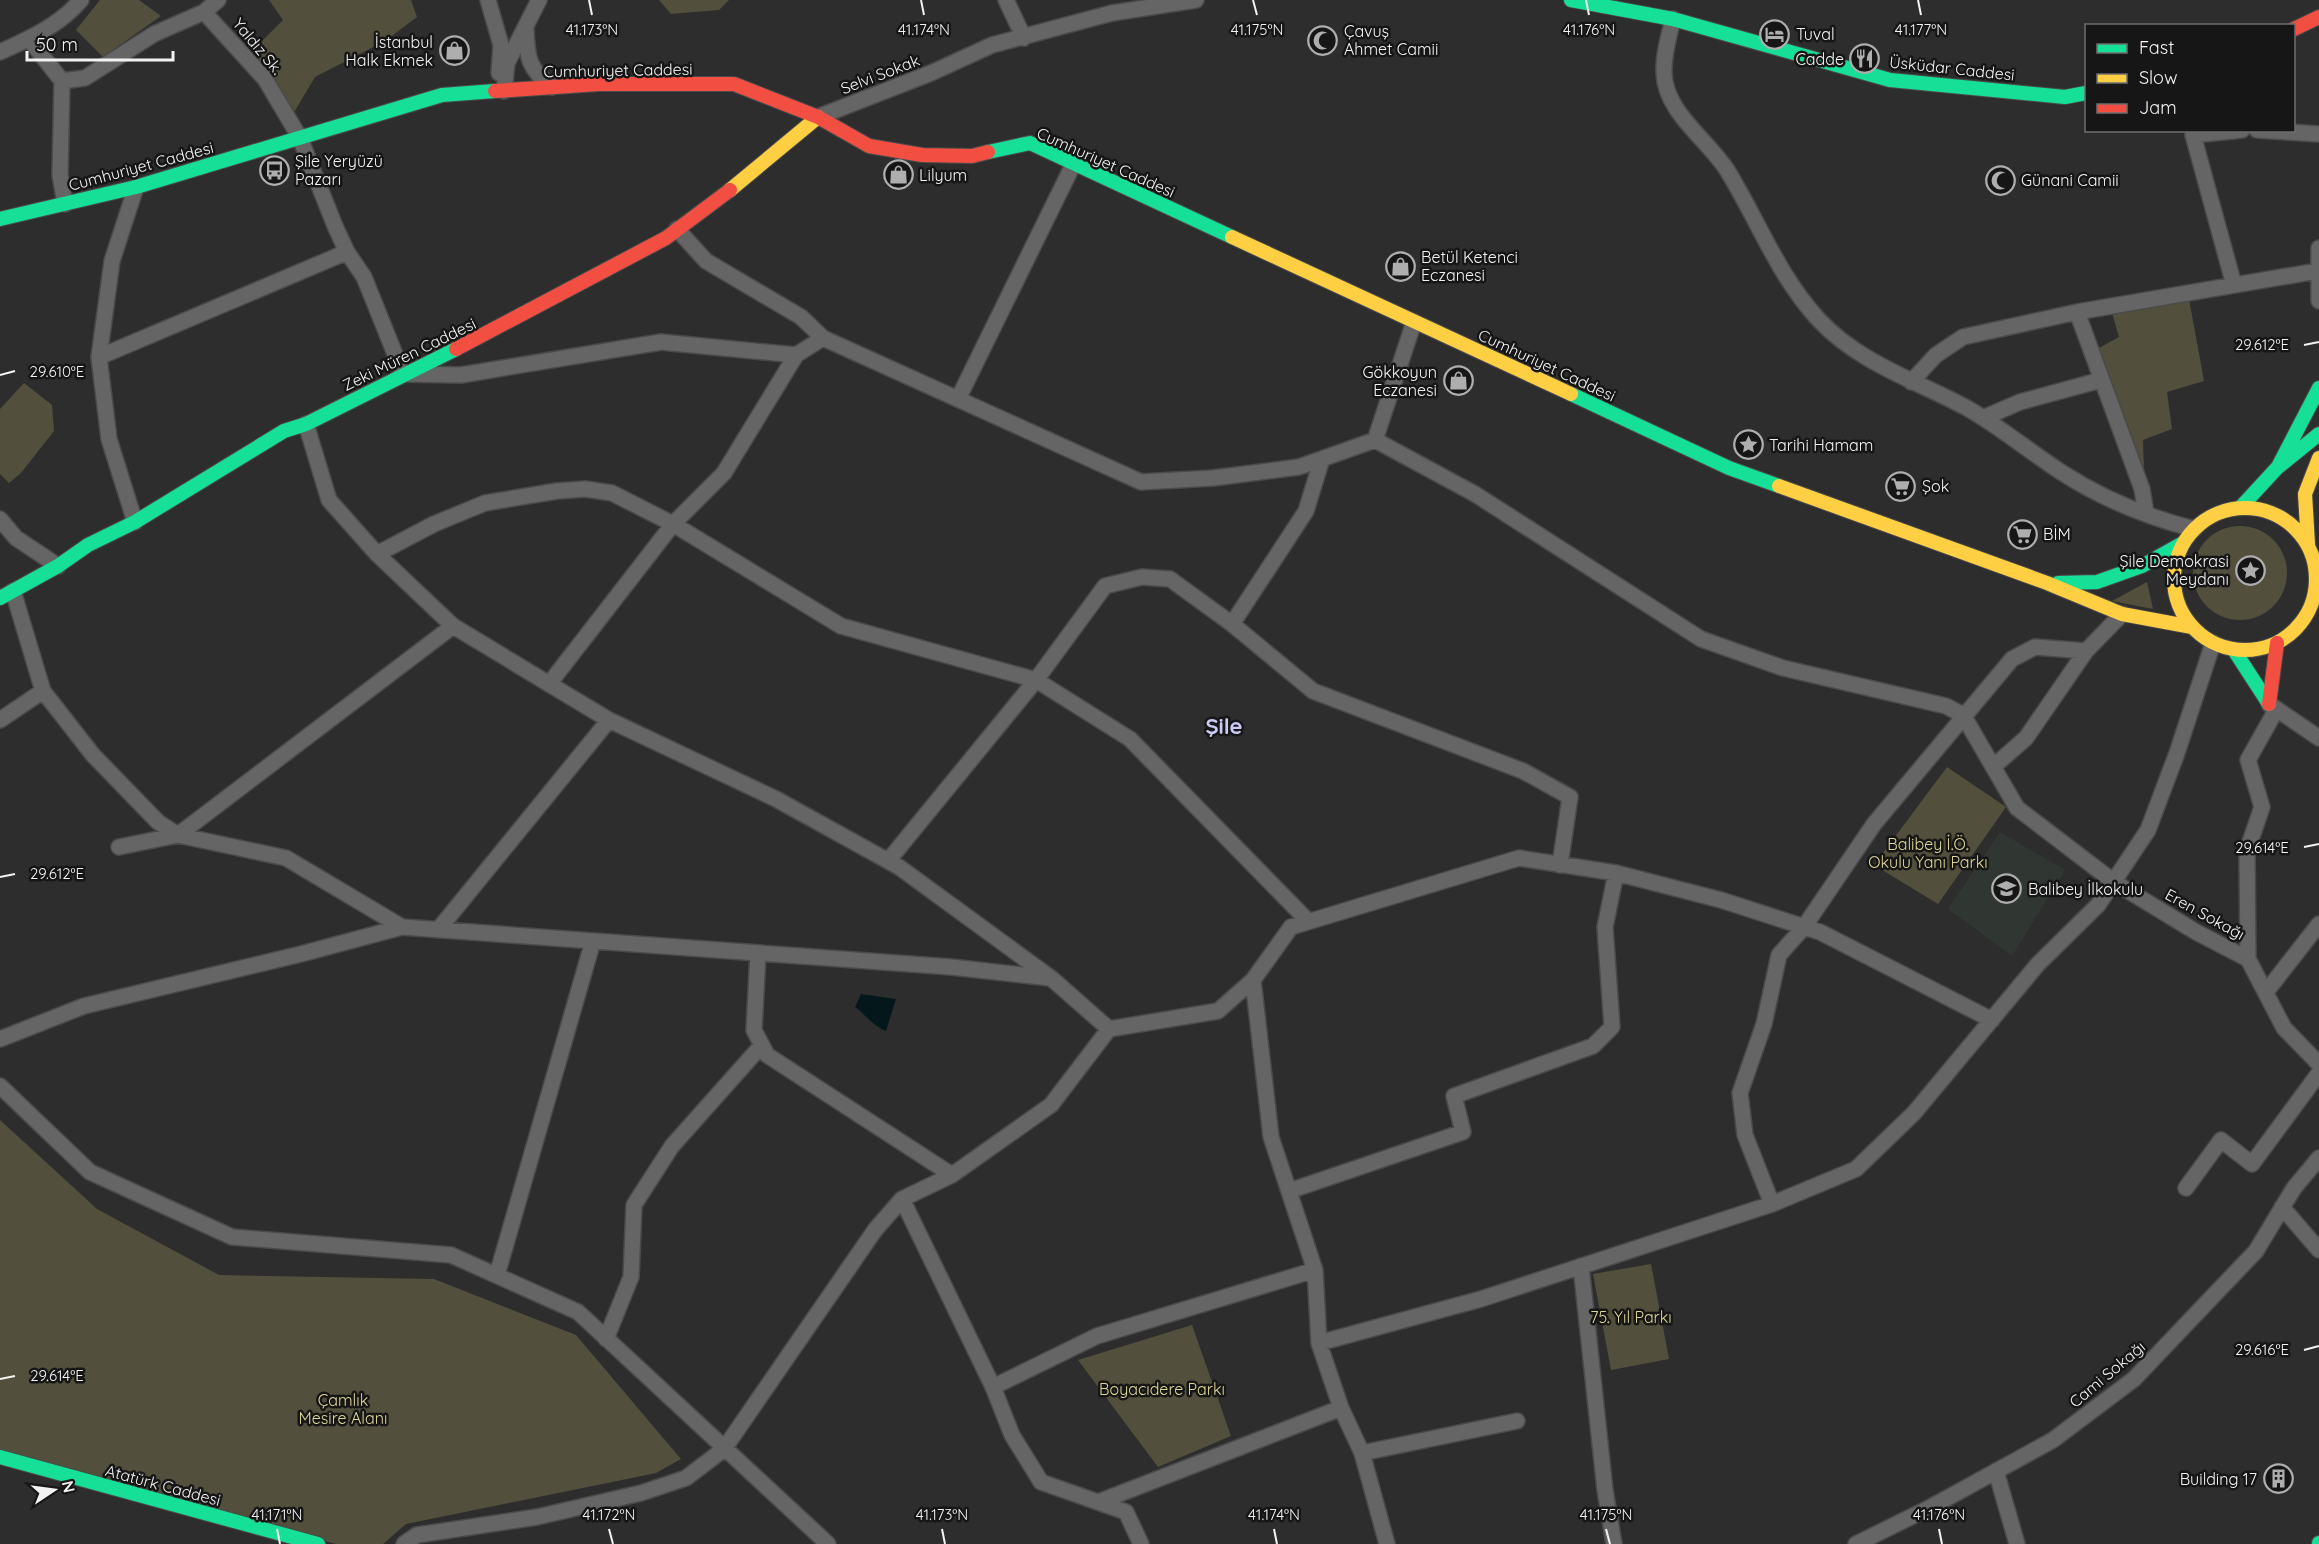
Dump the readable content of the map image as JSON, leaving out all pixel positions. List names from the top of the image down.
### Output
{
  "streets": {
    "main road": [
      "Üsküdar Caddesi",
      "Cumhuriyet Caddesi",
      "Zeki Müren Caddesi",
      "Atatürk Caddesi"
    ],
    "street": [
      "Yaldız Sk.",
      "Selvi Sokak",
      "Eren Sokağı",
      "Cami Sokağı"
    ]
  },
  "crossings": [
    ["Yaldız Sk.", "Cumhuriyet Caddesi"],
    ["Yaldız Sk.", "Zeki Müren Caddesi"],
    ["Cumhuriyet Caddesi", "Selvi Sokak"],
    ["Cumhuriyet Caddesi", "Zeki Müren Caddesi"],
    ["Selvi Sokak", "Zeki Müren Caddesi"]
  ],
  "districts": ["Şile"],
  "parks": [
    "Balibey İ.Ö. Okulu Yanı Parkı",
    "75. Yıl Parkı",
    "Boyacıdere Parkı",
    "Çamlık Mesire Alanı"
  ],
  "places": {
    "hotel": ["Tuval"],
    "mosque": ["Çavuş Ahmet Camii", "Günani Camii"],
    "shop": [
      "İstanbul Halk Ekmek",
      "Lilyum",
      "Betül Ketenci Eczanesi",
      "Gökkoyun Eczanesi"
    ],
    "restaurant": ["Cadde"],
    "bus stop": ["Şile Yeryüzü Pazarı"],
    "place": ["Tarihi Hamam", "Şile Demokrasi Meydanı"],
    "supermarket": ["Şok", "BİM"],
    "school or university": ["Balibey İlkokulu"],
    "building": ["Building 17"]
  },
  "legend": ["Fast", "Slow", "Jam"],
  "scale_bar": "50 m",
  "north": "right",
  "coordinates": [
    "41.173°N",
    "41.174°N",
    "41.175°N",
    "41.176°N",
    "41.177°N",
    "29.612°E",
    "29.610°E",
    "29.614°E",
    "29.616°E",
    "41.171°N",
    "41.172°N"
  ]
}
